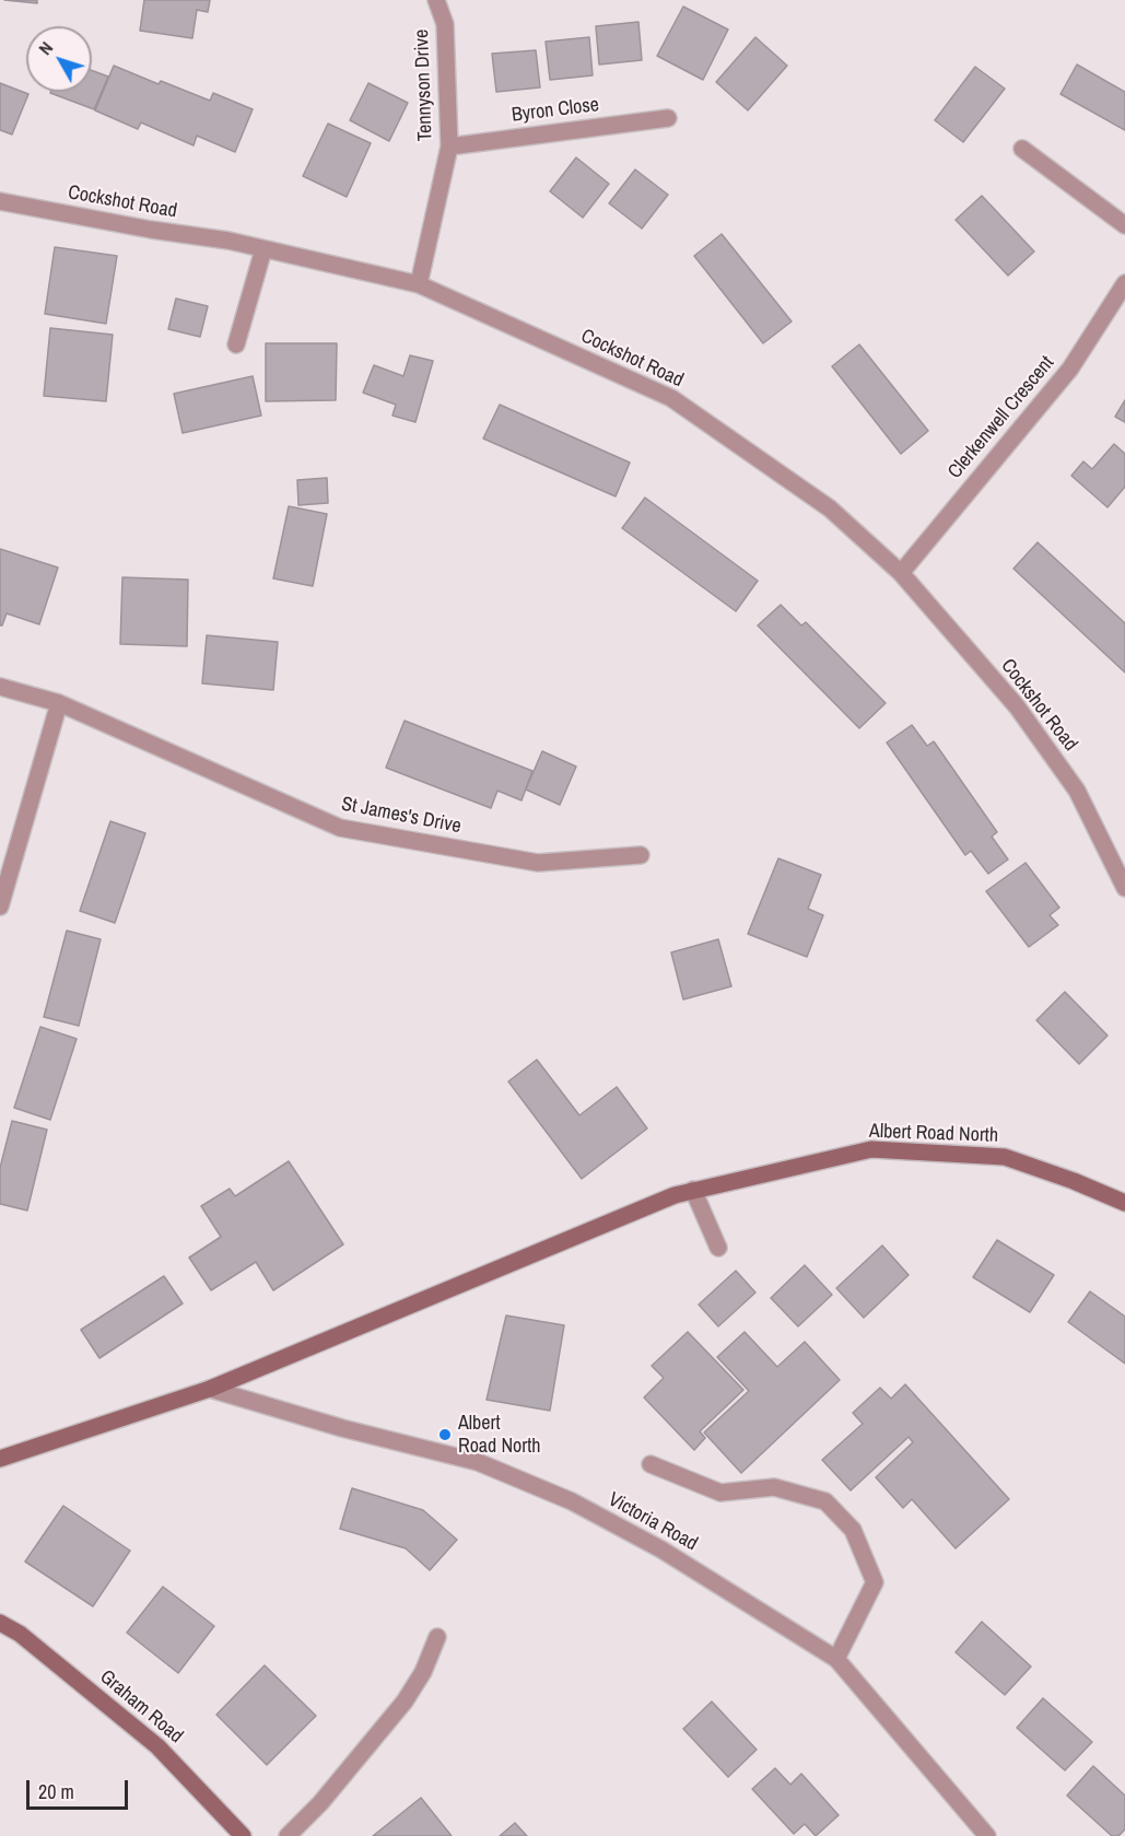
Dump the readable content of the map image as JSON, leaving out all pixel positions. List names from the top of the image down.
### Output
{
  "streets": {
    "street": [
      "Tennyson Drive",
      "Byron Close",
      "Cockshot Road",
      "Clerkenwell Crescent",
      "St James's Drive",
      "Albert Road North",
      "Victoria Road",
      "Graham Road"
    ]
  },
  "crossings": [
    ["Tennyson Drive", "Byron Close"],
    ["Tennyson Drive", "Cockshot Road"],
    ["Cockshot Road", "Clerkenwell Crescent"],
    ["Albert Road North", "Victoria Road"]
  ],
  "places": ["Albert Road North"],
  "scale_bar": "20 m",
  "north": "top left"
}
